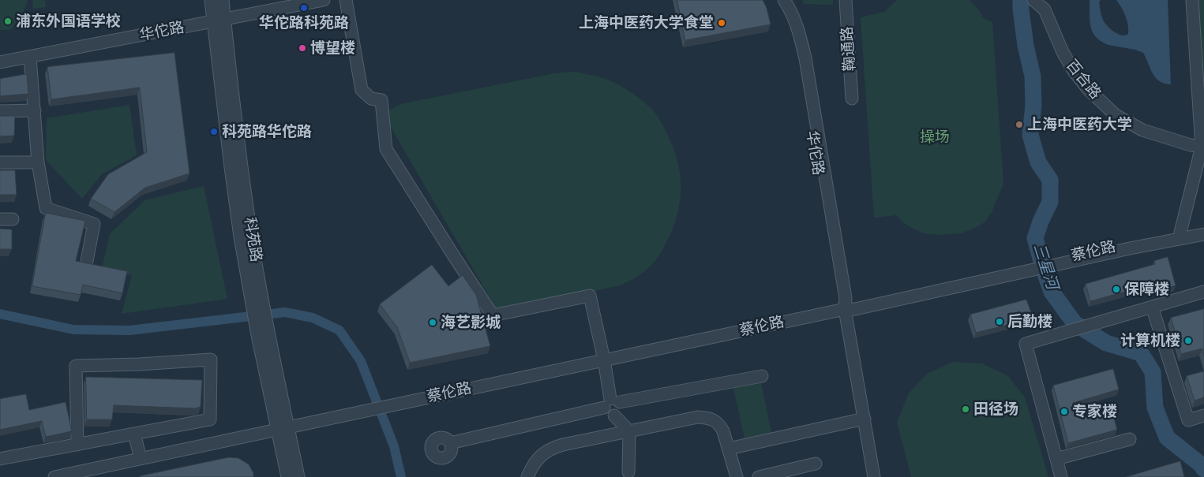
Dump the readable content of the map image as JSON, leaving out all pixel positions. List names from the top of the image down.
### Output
{
  "streets": {
    "street": [
      "华佗路",
      "鞠通路",
      "百合路",
      "科苑路",
      "蔡伦路"
    ]
  },
  "crossings": [
    ["华佗路", "科苑路"],
    ["华佗路", "蔡伦路"],
    ["科苑路", "蔡伦路"]
  ],
  "water": ["三星河"],
  "parks": ["操场"],
  "places": [
    "华佗路科苑路",
    "浦东外国语学校",
    "上海中医药大学食堂",
    "博望楼",
    "上海中医药大学",
    "科苑路华佗路",
    "保障楼",
    "后勤楼",
    "海艺影城",
    "计算机楼",
    "田径场",
    "专家楼"
  ]
}
